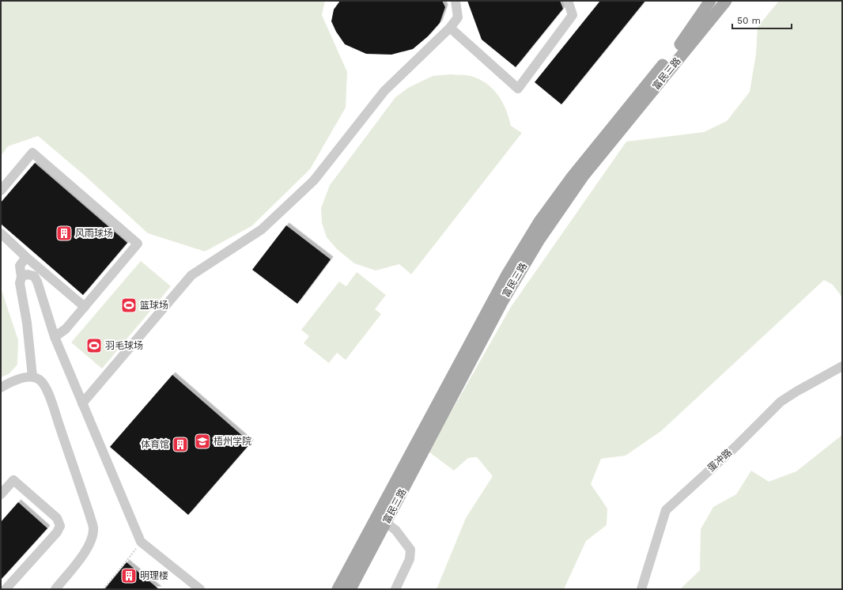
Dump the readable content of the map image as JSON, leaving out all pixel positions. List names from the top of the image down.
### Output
{
  "streets": {
    "main road": ["富民三路"],
    "lane": ["蛋冲路"]
  },
  "places": {
    "building": ["风雨球场", "体育馆", "明理楼"],
    "sports": ["篮球场", "羽毛球场"],
    "school or university": ["梧州学院"]
  },
  "scale_bar": "50 m"
}
